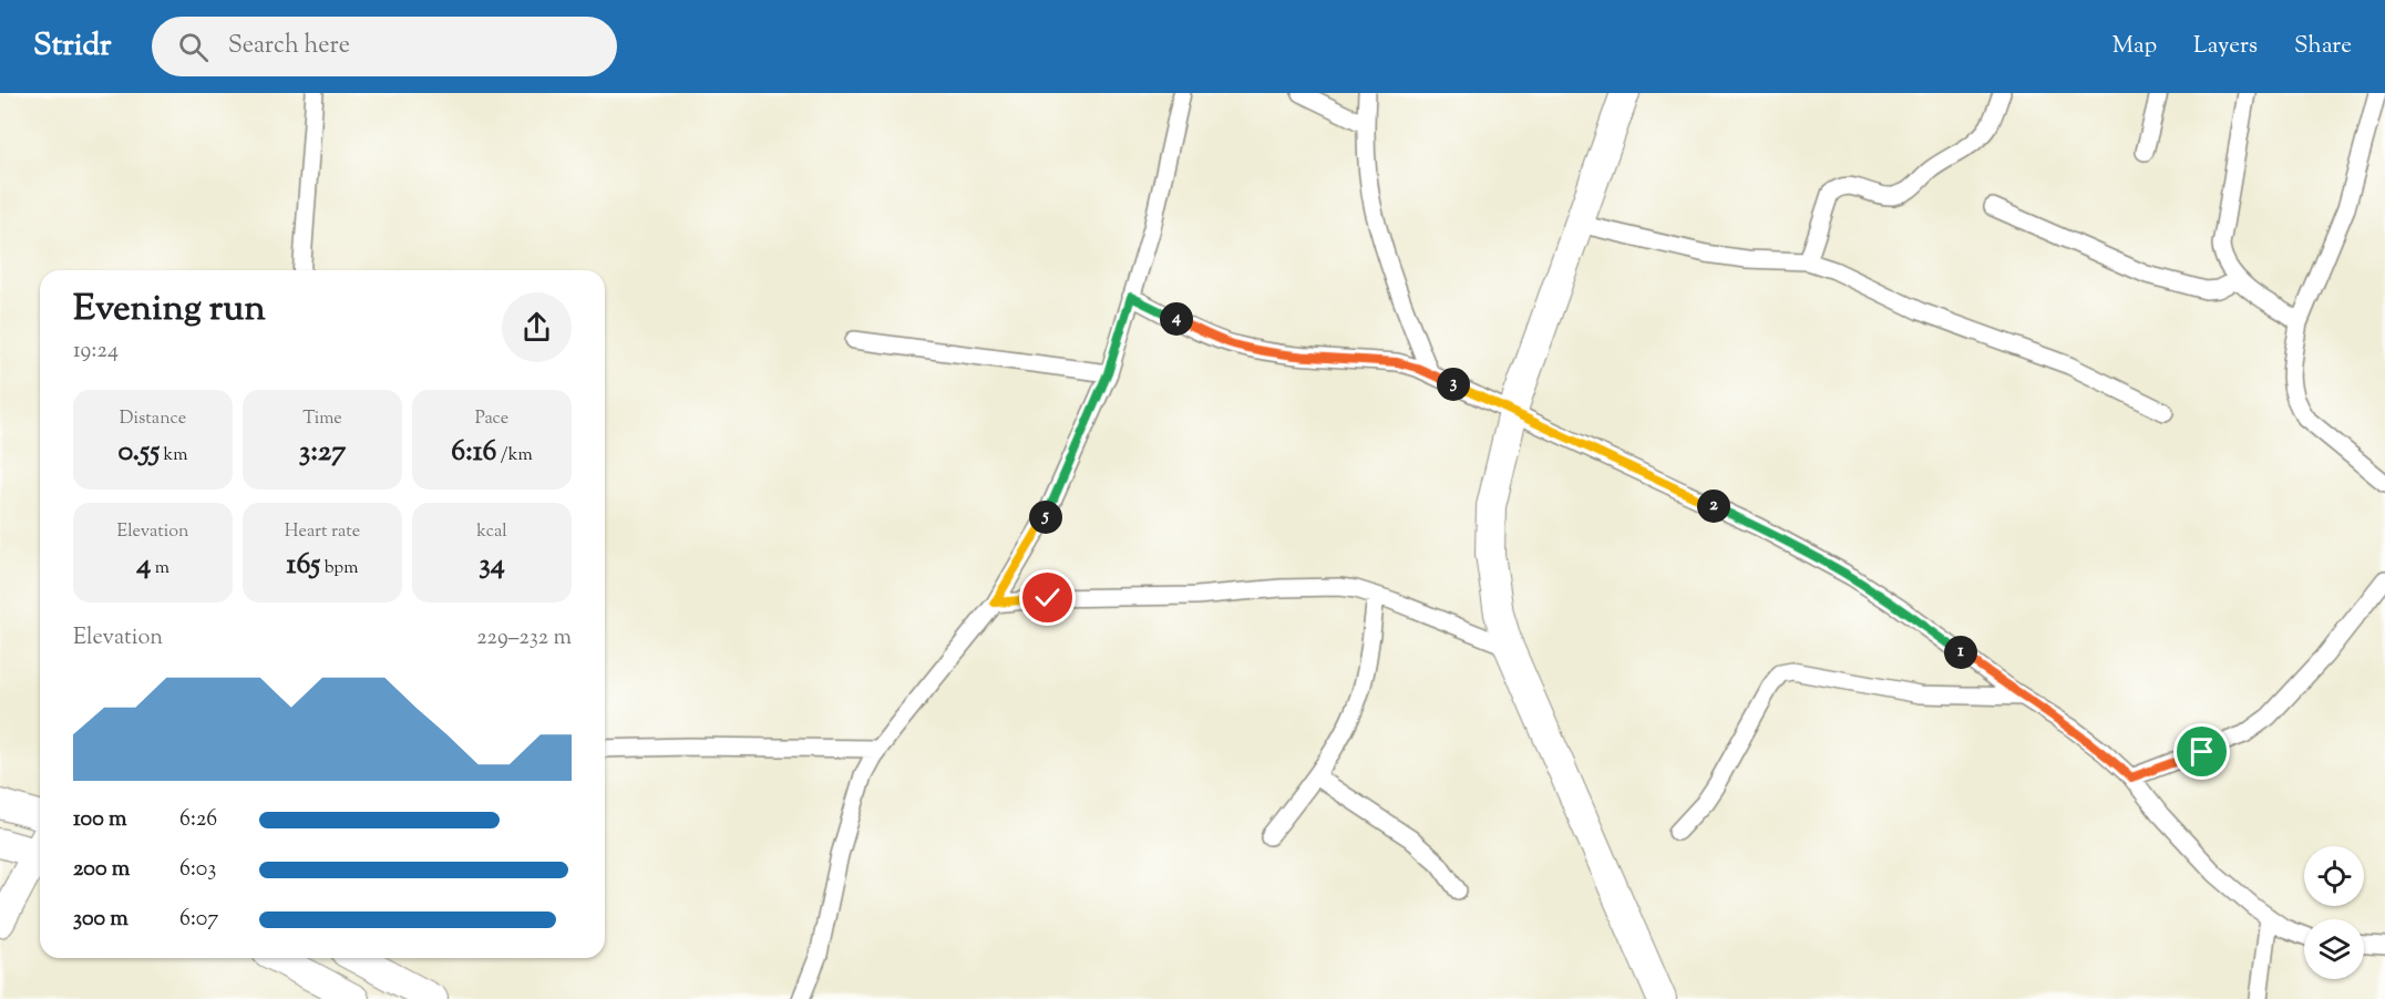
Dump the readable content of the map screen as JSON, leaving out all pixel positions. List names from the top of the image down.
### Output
{
  "page": {
    "header": "Stridr",
    "search": "Search here",
    "nav": ["Map", "Layers", "Share"],
    "heading": ["Evening run", "19:24"],
    "pins": [
      "4",
      "3",
      "2",
      "5",
      "1"
    ],
    "stats": [
      ["Distance", "0.55 km"],
      ["Time", "3:27"],
      ["Pace", "6:16 /km"],
      ["Elevation", "4 m"],
      ["Heart rate", "165 bpm"],
      ["kcal", "34"]
    ],
    "chart": ["Elevation", "229–232 m"],
    "list": [
      {
        "name": "100 m",
        "note": "6:26"
      },
      {
        "name": "200 m",
        "note": "6:03"
      },
      {
        "name": "300 m",
        "note": "6:07"
      }
    ]
  }
}
